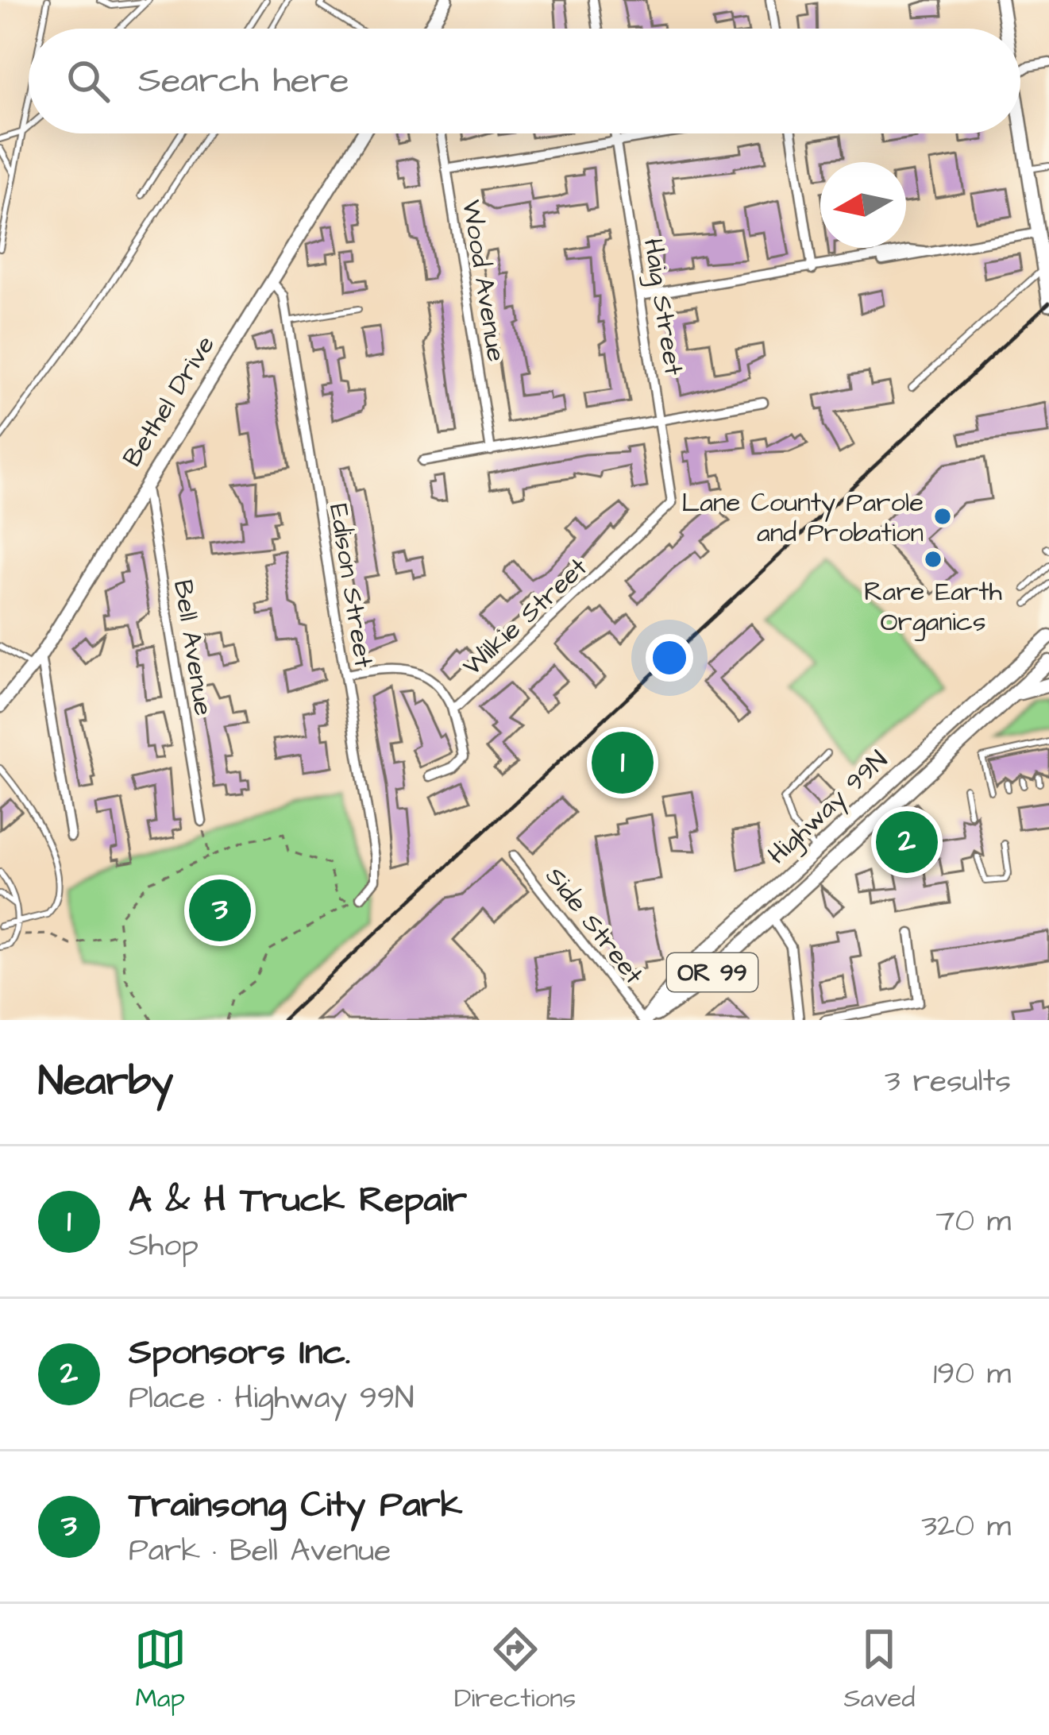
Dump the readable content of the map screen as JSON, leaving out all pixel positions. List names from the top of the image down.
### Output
{
  "streets": {
    "main road": ["Highway 99N", "OR 99"],
    "street": [
      "Wood Avenue",
      "Haig Street",
      "Bethel Drive",
      "Edison Street",
      "Wilkie Street",
      "Bell Avenue",
      "Side Street"
    ]
  },
  "crossings": [
    ["Haig Street", "Wilkie Street"],
    ["Bethel Drive", "Edison Street"],
    ["Bethel Drive", "Bell Avenue"],
    ["Edison Street", "Wilkie Street"],
    ["Highway 99N", "Side Street"]
  ],
  "places": ["Lane County Parole and Probation", "Rare Earth Organics"],
  "north": "left",
  "page": {
    "search": "Search here",
    "pins": ["1", "2", "3"],
    "heading": ["Nearby", "3 results"],
    "list": [
      {
        "mark": "1",
        "name": "A & H Truck Repair",
        "note": "Shop",
        "value": "70 m"
      },
      {
        "mark": "2",
        "name": "Sponsors Inc.",
        "note": "Place · Highway 99N",
        "value": "190 m"
      },
      {
        "mark": "3",
        "name": "Trainsong City Park",
        "note": "Park · Bell Avenue",
        "value": "320 m"
      }
    ],
    "nav": ["Map", "Directions", "Saved"]
  }
}
